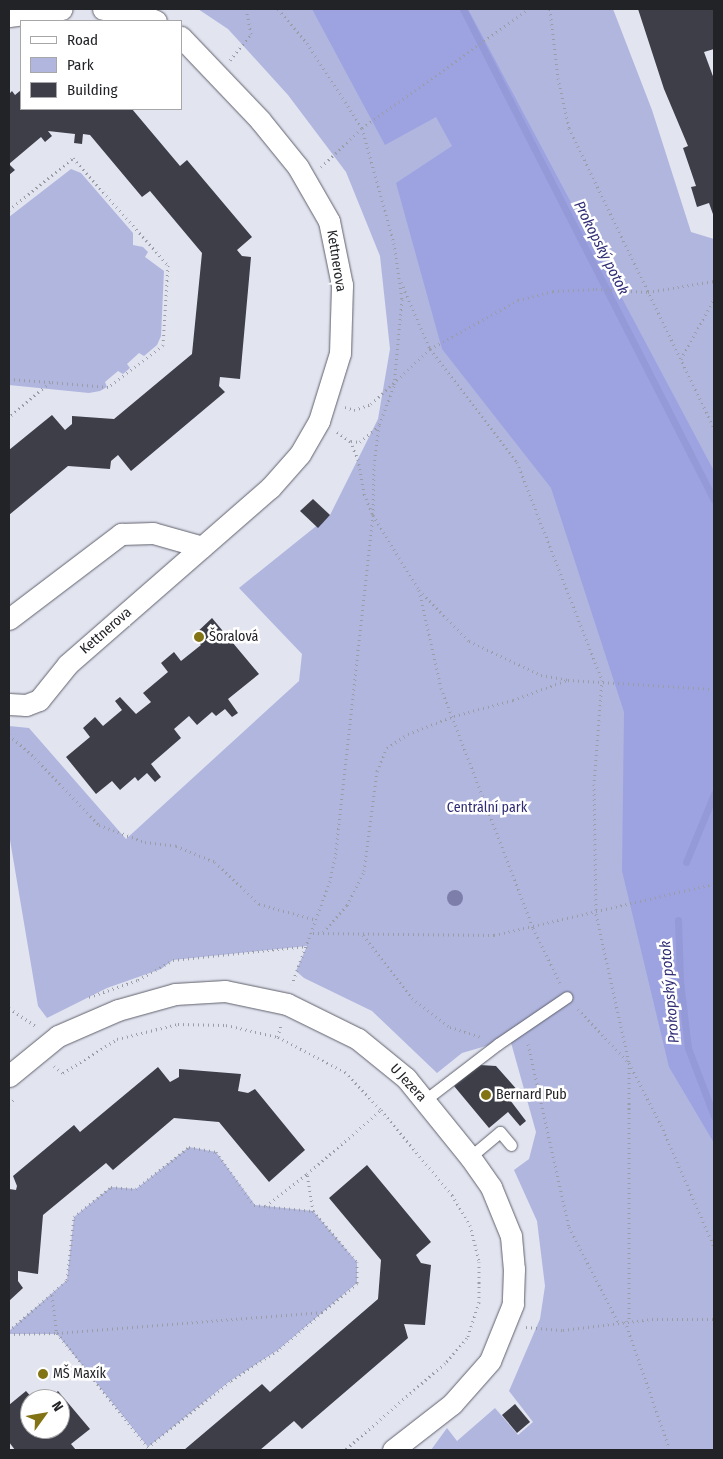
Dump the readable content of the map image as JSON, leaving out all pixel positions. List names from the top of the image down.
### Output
{
  "streets": {
    "street": ["Kettnerova", "U Jezera"]
  },
  "water": ["Prokopský potok"],
  "parks": ["Centrální park"],
  "places": ["Šoralová", "Bernard Pub", "MŠ Maxík"],
  "legend": ["Road", "Park", "Building"],
  "north": "top right"
}
